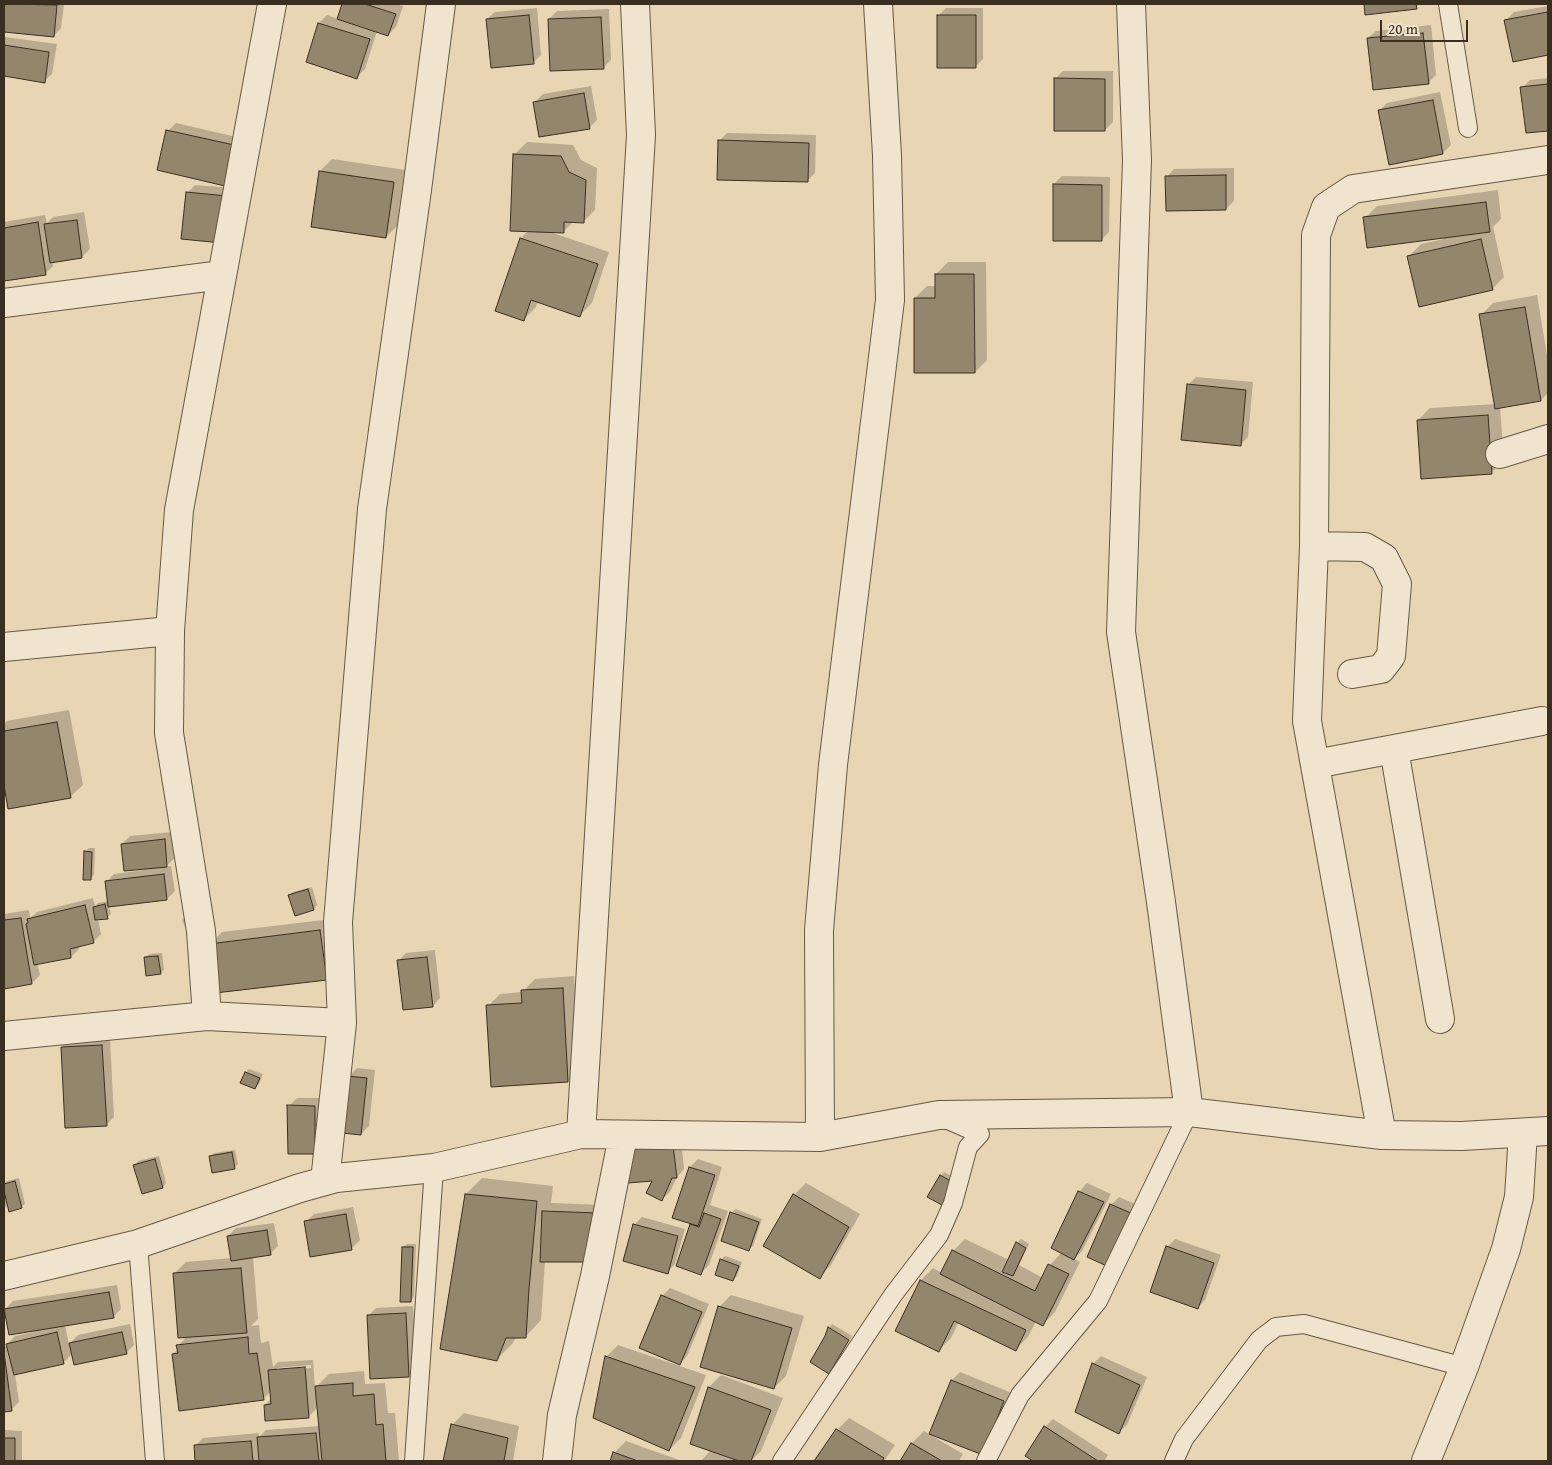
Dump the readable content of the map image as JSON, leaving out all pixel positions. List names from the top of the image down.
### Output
{
  "scale_bar": "20 m"
}
